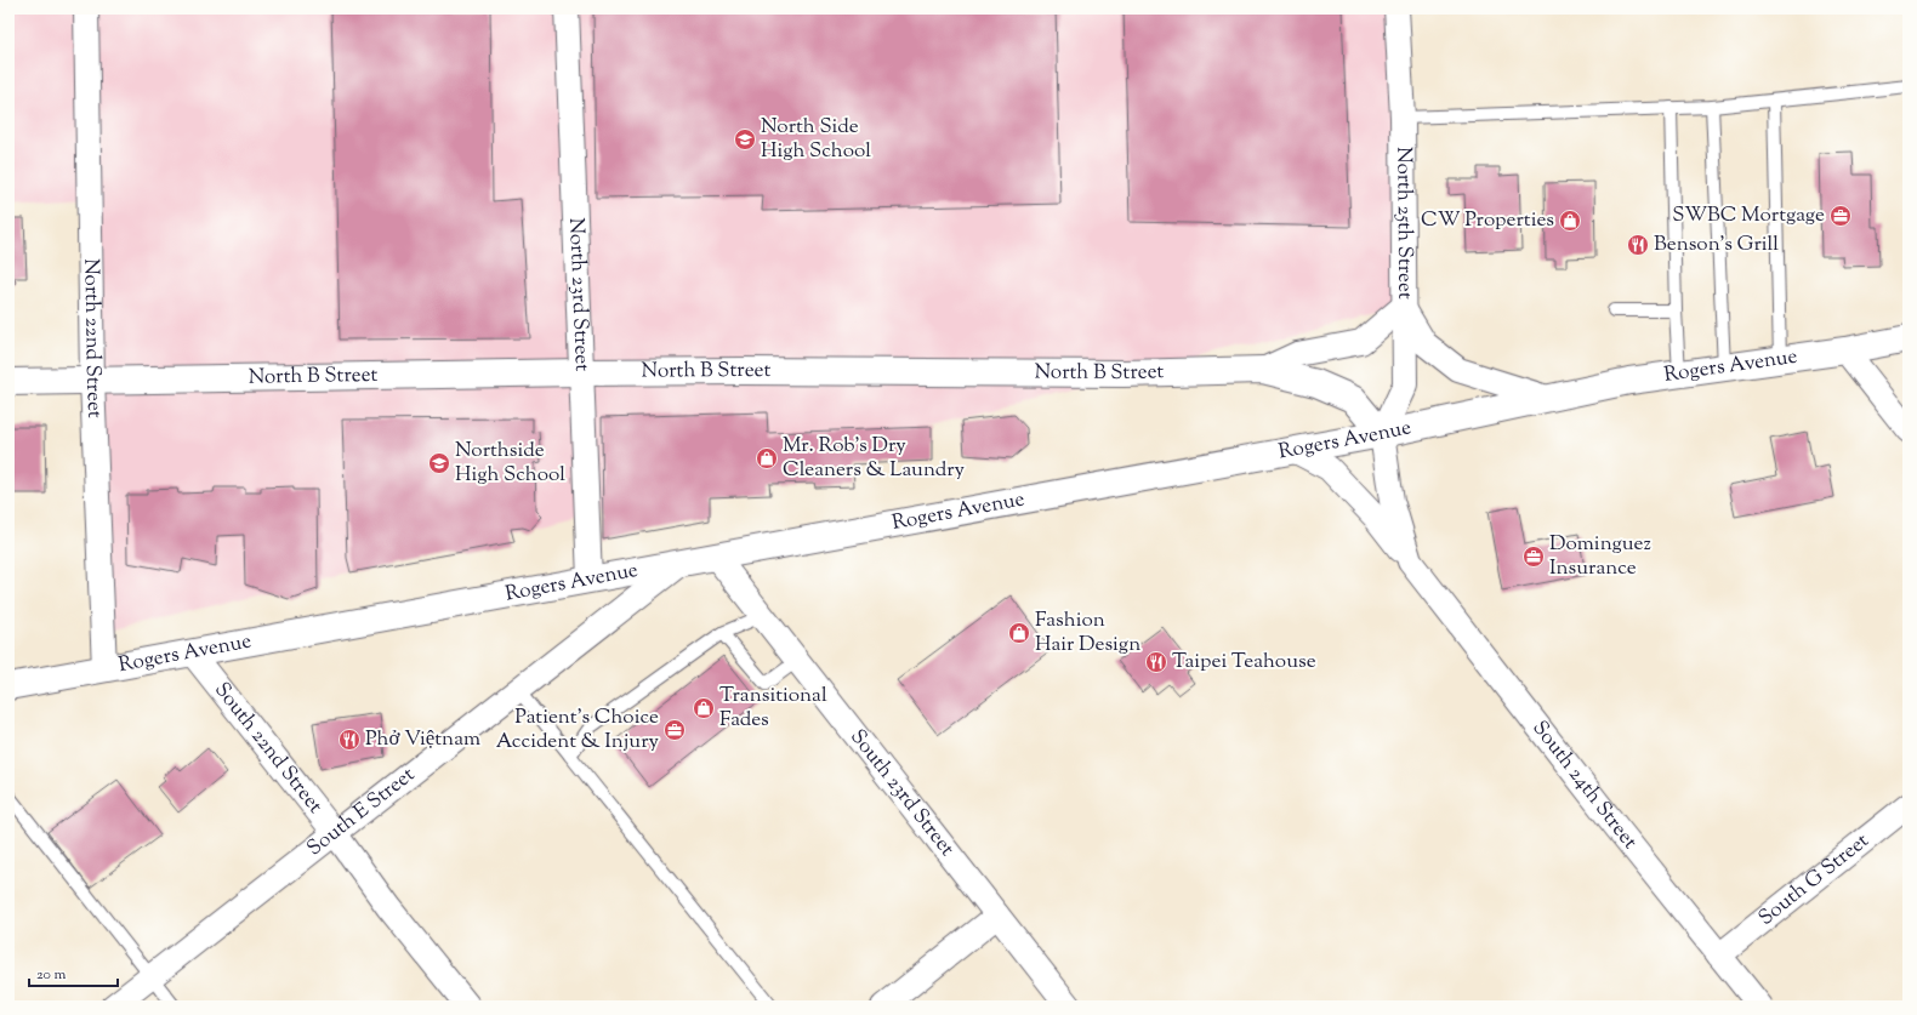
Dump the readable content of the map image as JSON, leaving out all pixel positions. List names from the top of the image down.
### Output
{
  "streets": {
    "main road": ["Rogers Avenue", "North B Street"],
    "street": [
      "North 25th Street",
      "North 23rd Street",
      "North 22nd Street",
      "South 22nd Street",
      "South 24th Street",
      "South 23rd Street",
      "South E Street",
      "South G Street"
    ]
  },
  "crossings": [
    ["North 25th Street", "Rogers Avenue"],
    ["North 25th Street", "North B Street"],
    ["North 25th Street", "South 24th Street"],
    ["North 23rd Street", "Rogers Avenue"],
    ["North 23rd Street", "North B Street"],
    ["North 22nd Street", "Rogers Avenue"],
    ["North 22nd Street", "North B Street"],
    ["Rogers Avenue", "North B Street"],
    ["Rogers Avenue", "South 22nd Street"],
    ["Rogers Avenue", "South 24th Street"],
    ["Rogers Avenue", "South 23rd Street"],
    ["Rogers Avenue", "South E Street"],
    ["North B Street", "South 24th Street"],
    ["South 22nd Street", "South E Street"],
    ["South 24th Street", "South G Street"]
  ],
  "places": {
    "school or university": ["North Side High School", "Northside High School"],
    "office": ["SWBC Mortgage", "Dominguez Insurance", "Patient's Choice Accident & Injury"],
    "shop": [
      "CW Properties",
      "Mr. Rob's Dry Cleaners & Laundry",
      "Fashion Hair Design",
      "Transitional Fades"
    ],
    "restaurant": ["Benson's Grill", "Taipei Teahouse", "Phở Việtnam"]
  },
  "scale_bar": "20 m"
}
